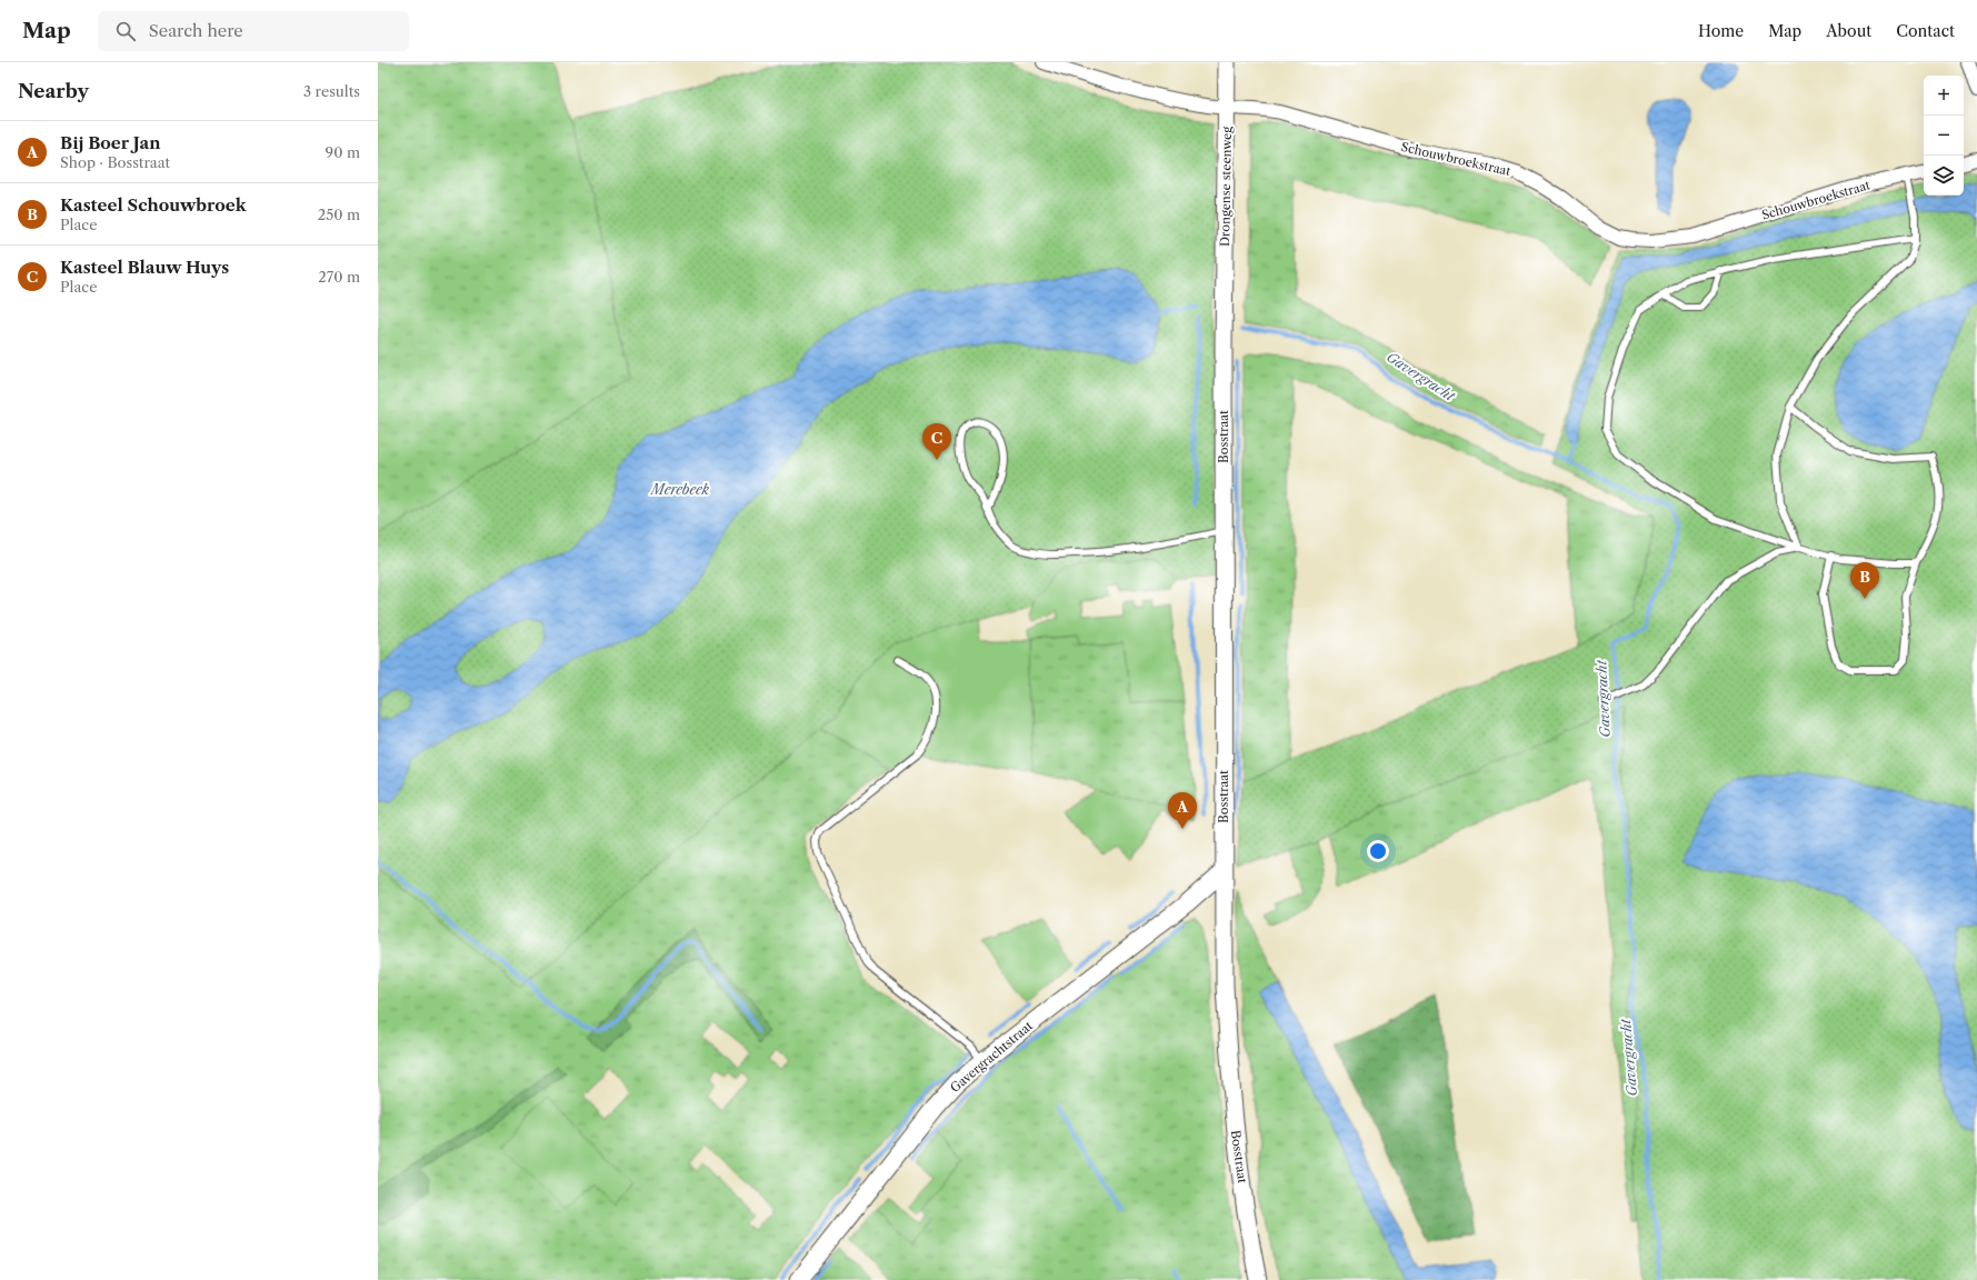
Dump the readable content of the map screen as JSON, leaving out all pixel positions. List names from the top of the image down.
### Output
{
  "streets": {
    "street": [
      "Schouwbroekstraat",
      "Drongense steenweg",
      "Bosstraat",
      "Gavergrachtstraat"
    ]
  },
  "crossings": [
    ["Schouwbroekstraat", "Drongense steenweg"],
    ["Drongense steenweg", "Bosstraat"],
    ["Bosstraat", "Gavergrachtstraat"]
  ],
  "water": ["Gavergracht", "Merebeek"],
  "page": {
    "header": "Map",
    "search": "Search here",
    "nav": [
      "Home",
      "Map",
      "About",
      "Contact"
    ],
    "heading": ["Nearby", "3 results"],
    "map_buttons": ["+", "−"],
    "list": [
      {
        "mark": "A",
        "name": "Bij Boer Jan",
        "note": "Shop · Bosstraat",
        "value": "90 m"
      },
      {
        "mark": "B",
        "name": "Kasteel Schouwbroek",
        "note": "Place",
        "value": "250 m"
      },
      {
        "mark": "C",
        "name": "Kasteel Blauw Huys",
        "note": "Place",
        "value": "270 m"
      }
    ],
    "pins": ["C", "B", "A"]
  }
}
